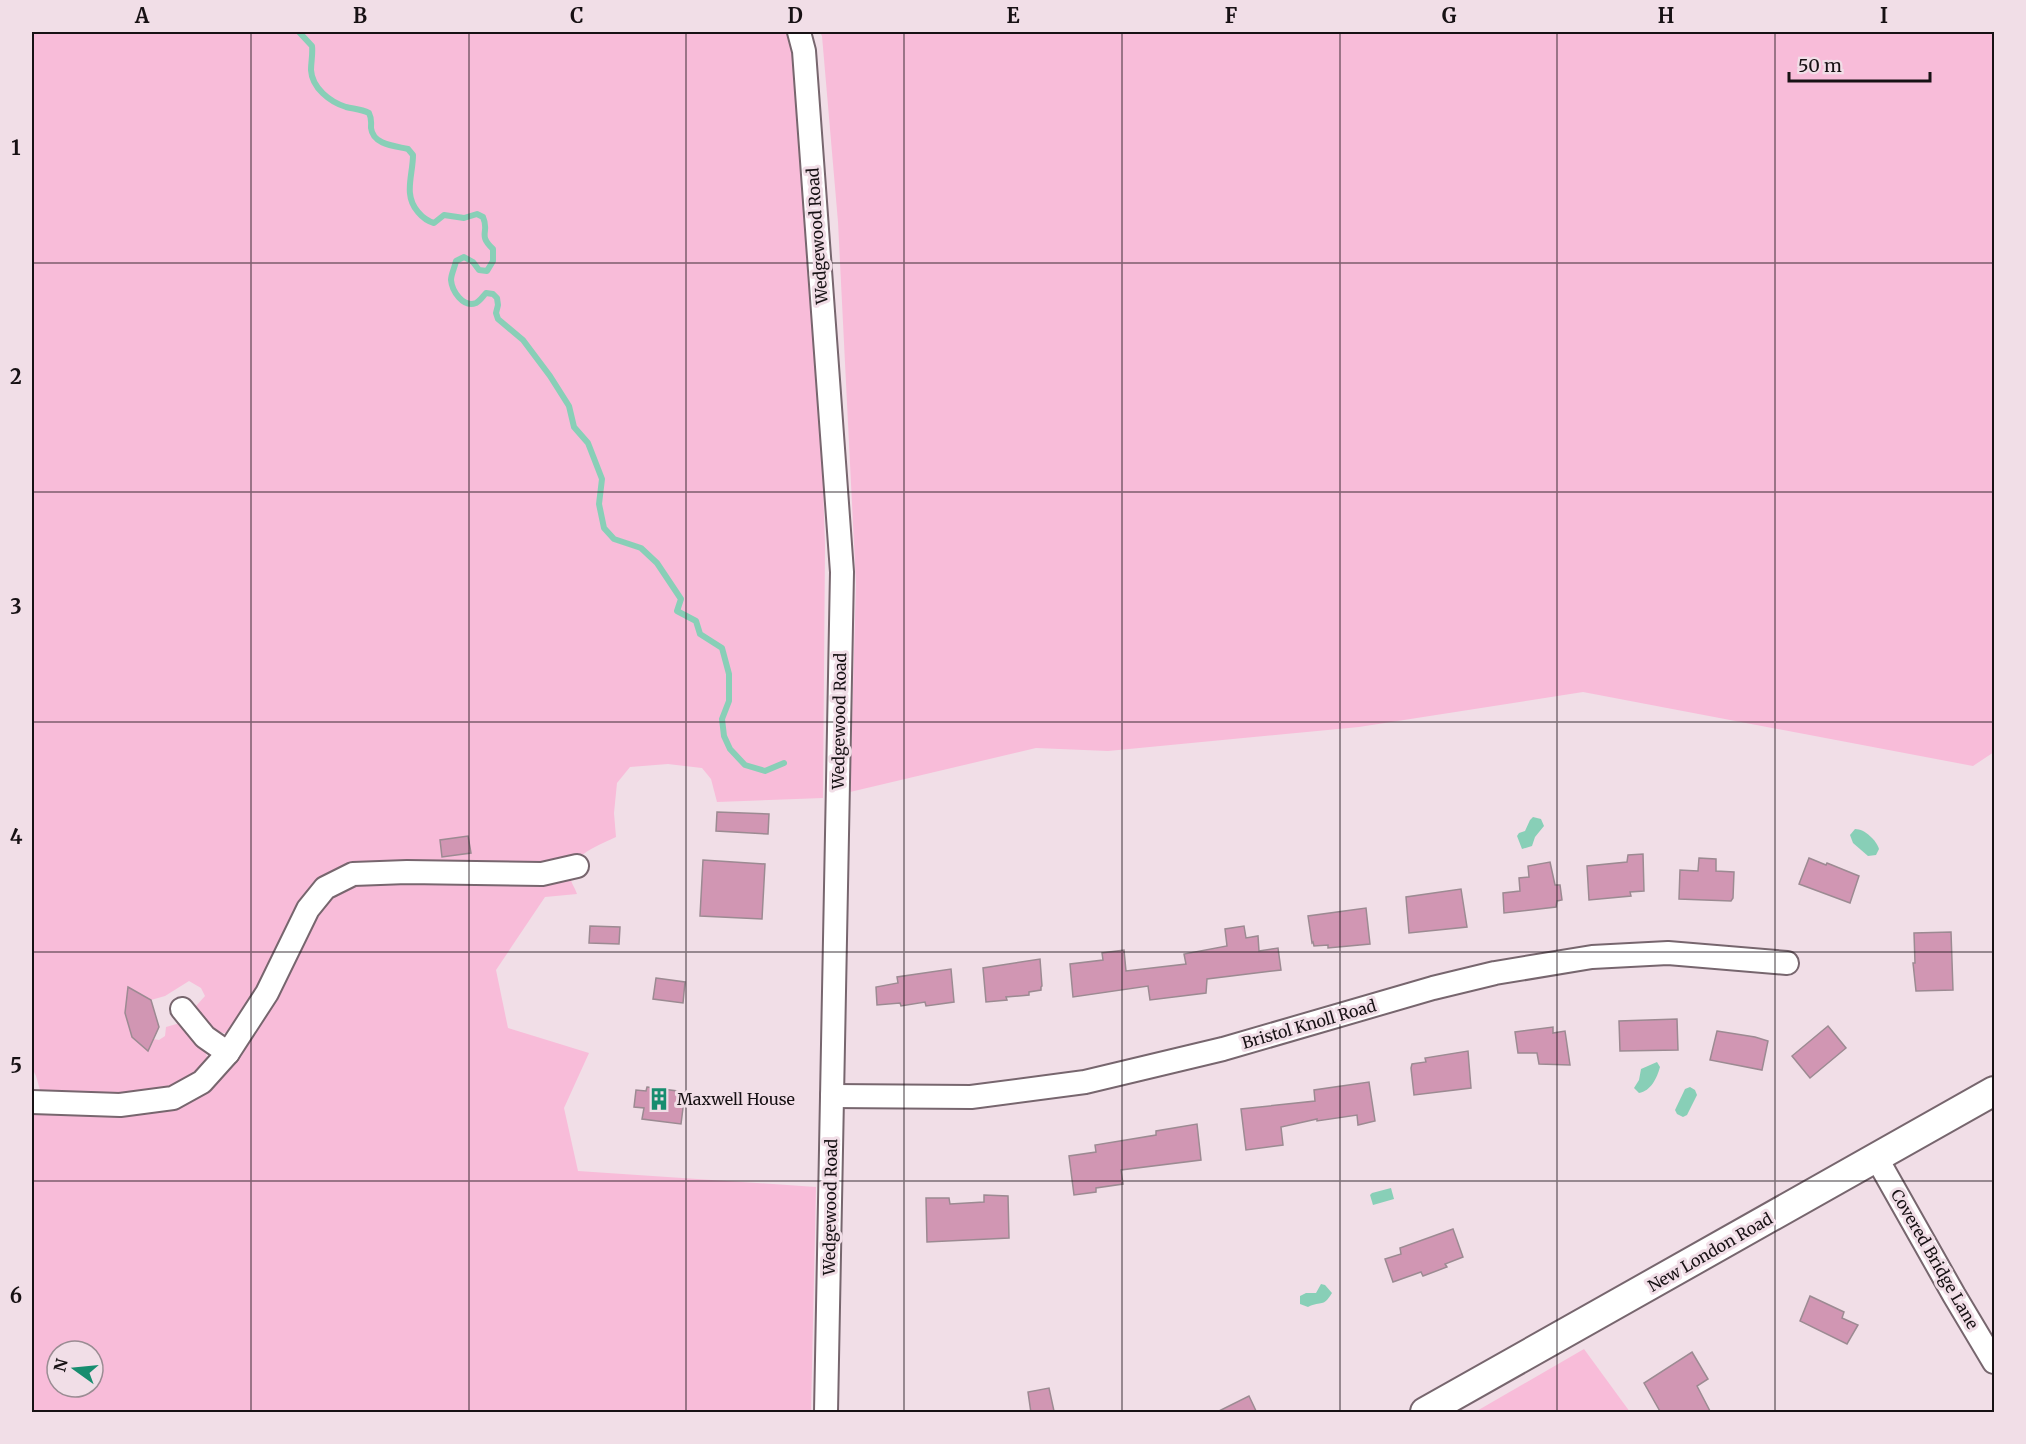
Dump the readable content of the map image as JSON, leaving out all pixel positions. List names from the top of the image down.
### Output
{
  "streets": {
    "main road": ["New London Road"],
    "street": ["Wedgewood Road", "Bristol Knoll Road", "Covered Bridge Lane"]
  },
  "crossings": [
    ["Wedgewood Road", "Bristol Knoll Road"],
    ["New London Road", "Covered Bridge Lane"]
  ],
  "places": {
    "building": ["Maxwell House"]
  },
  "scale_bar": "50 m",
  "north": "left",
  "grid": {
    "columns": [
      "A",
      "B",
      "C",
      "D",
      "E",
      "F",
      "G",
      "H",
      "I"
    ],
    "rows": [
      "1",
      "2",
      "3",
      "4",
      "5",
      "6"
    ]
  }
}
